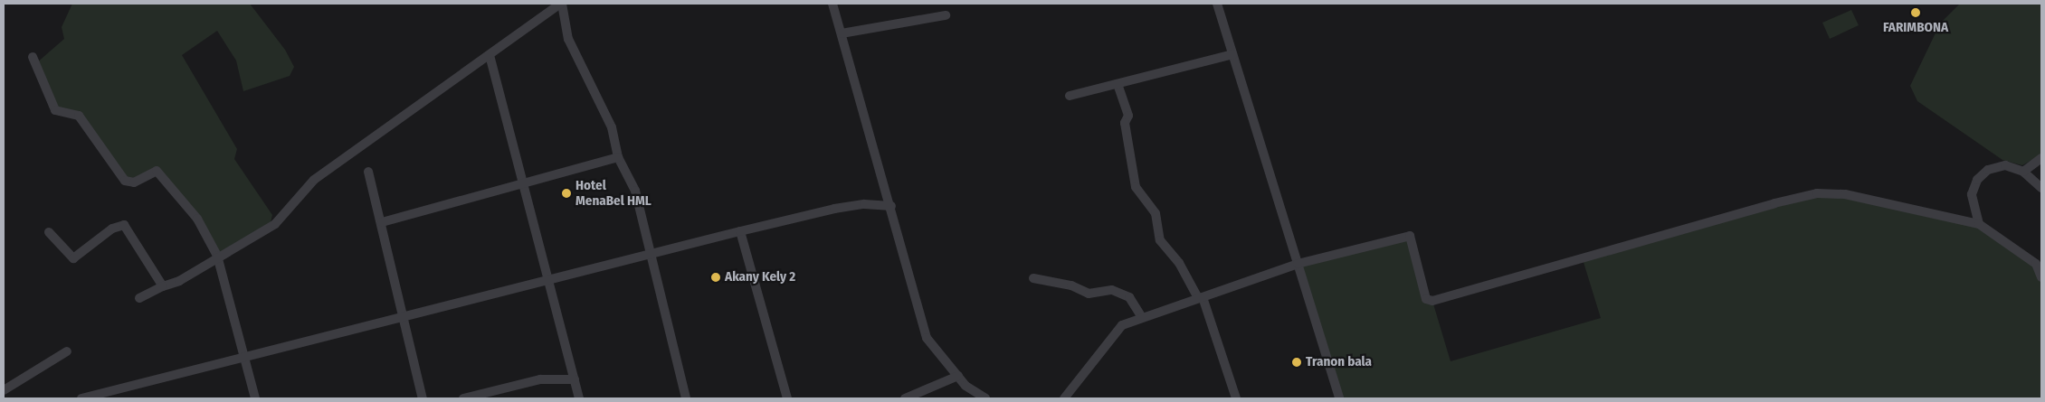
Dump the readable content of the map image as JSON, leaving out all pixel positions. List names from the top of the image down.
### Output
{
  "places": [
    "FARIMBONA",
    "Hotel MenaBel HML",
    "Akany Kely 2",
    "Tranon bala"
  ]
}
